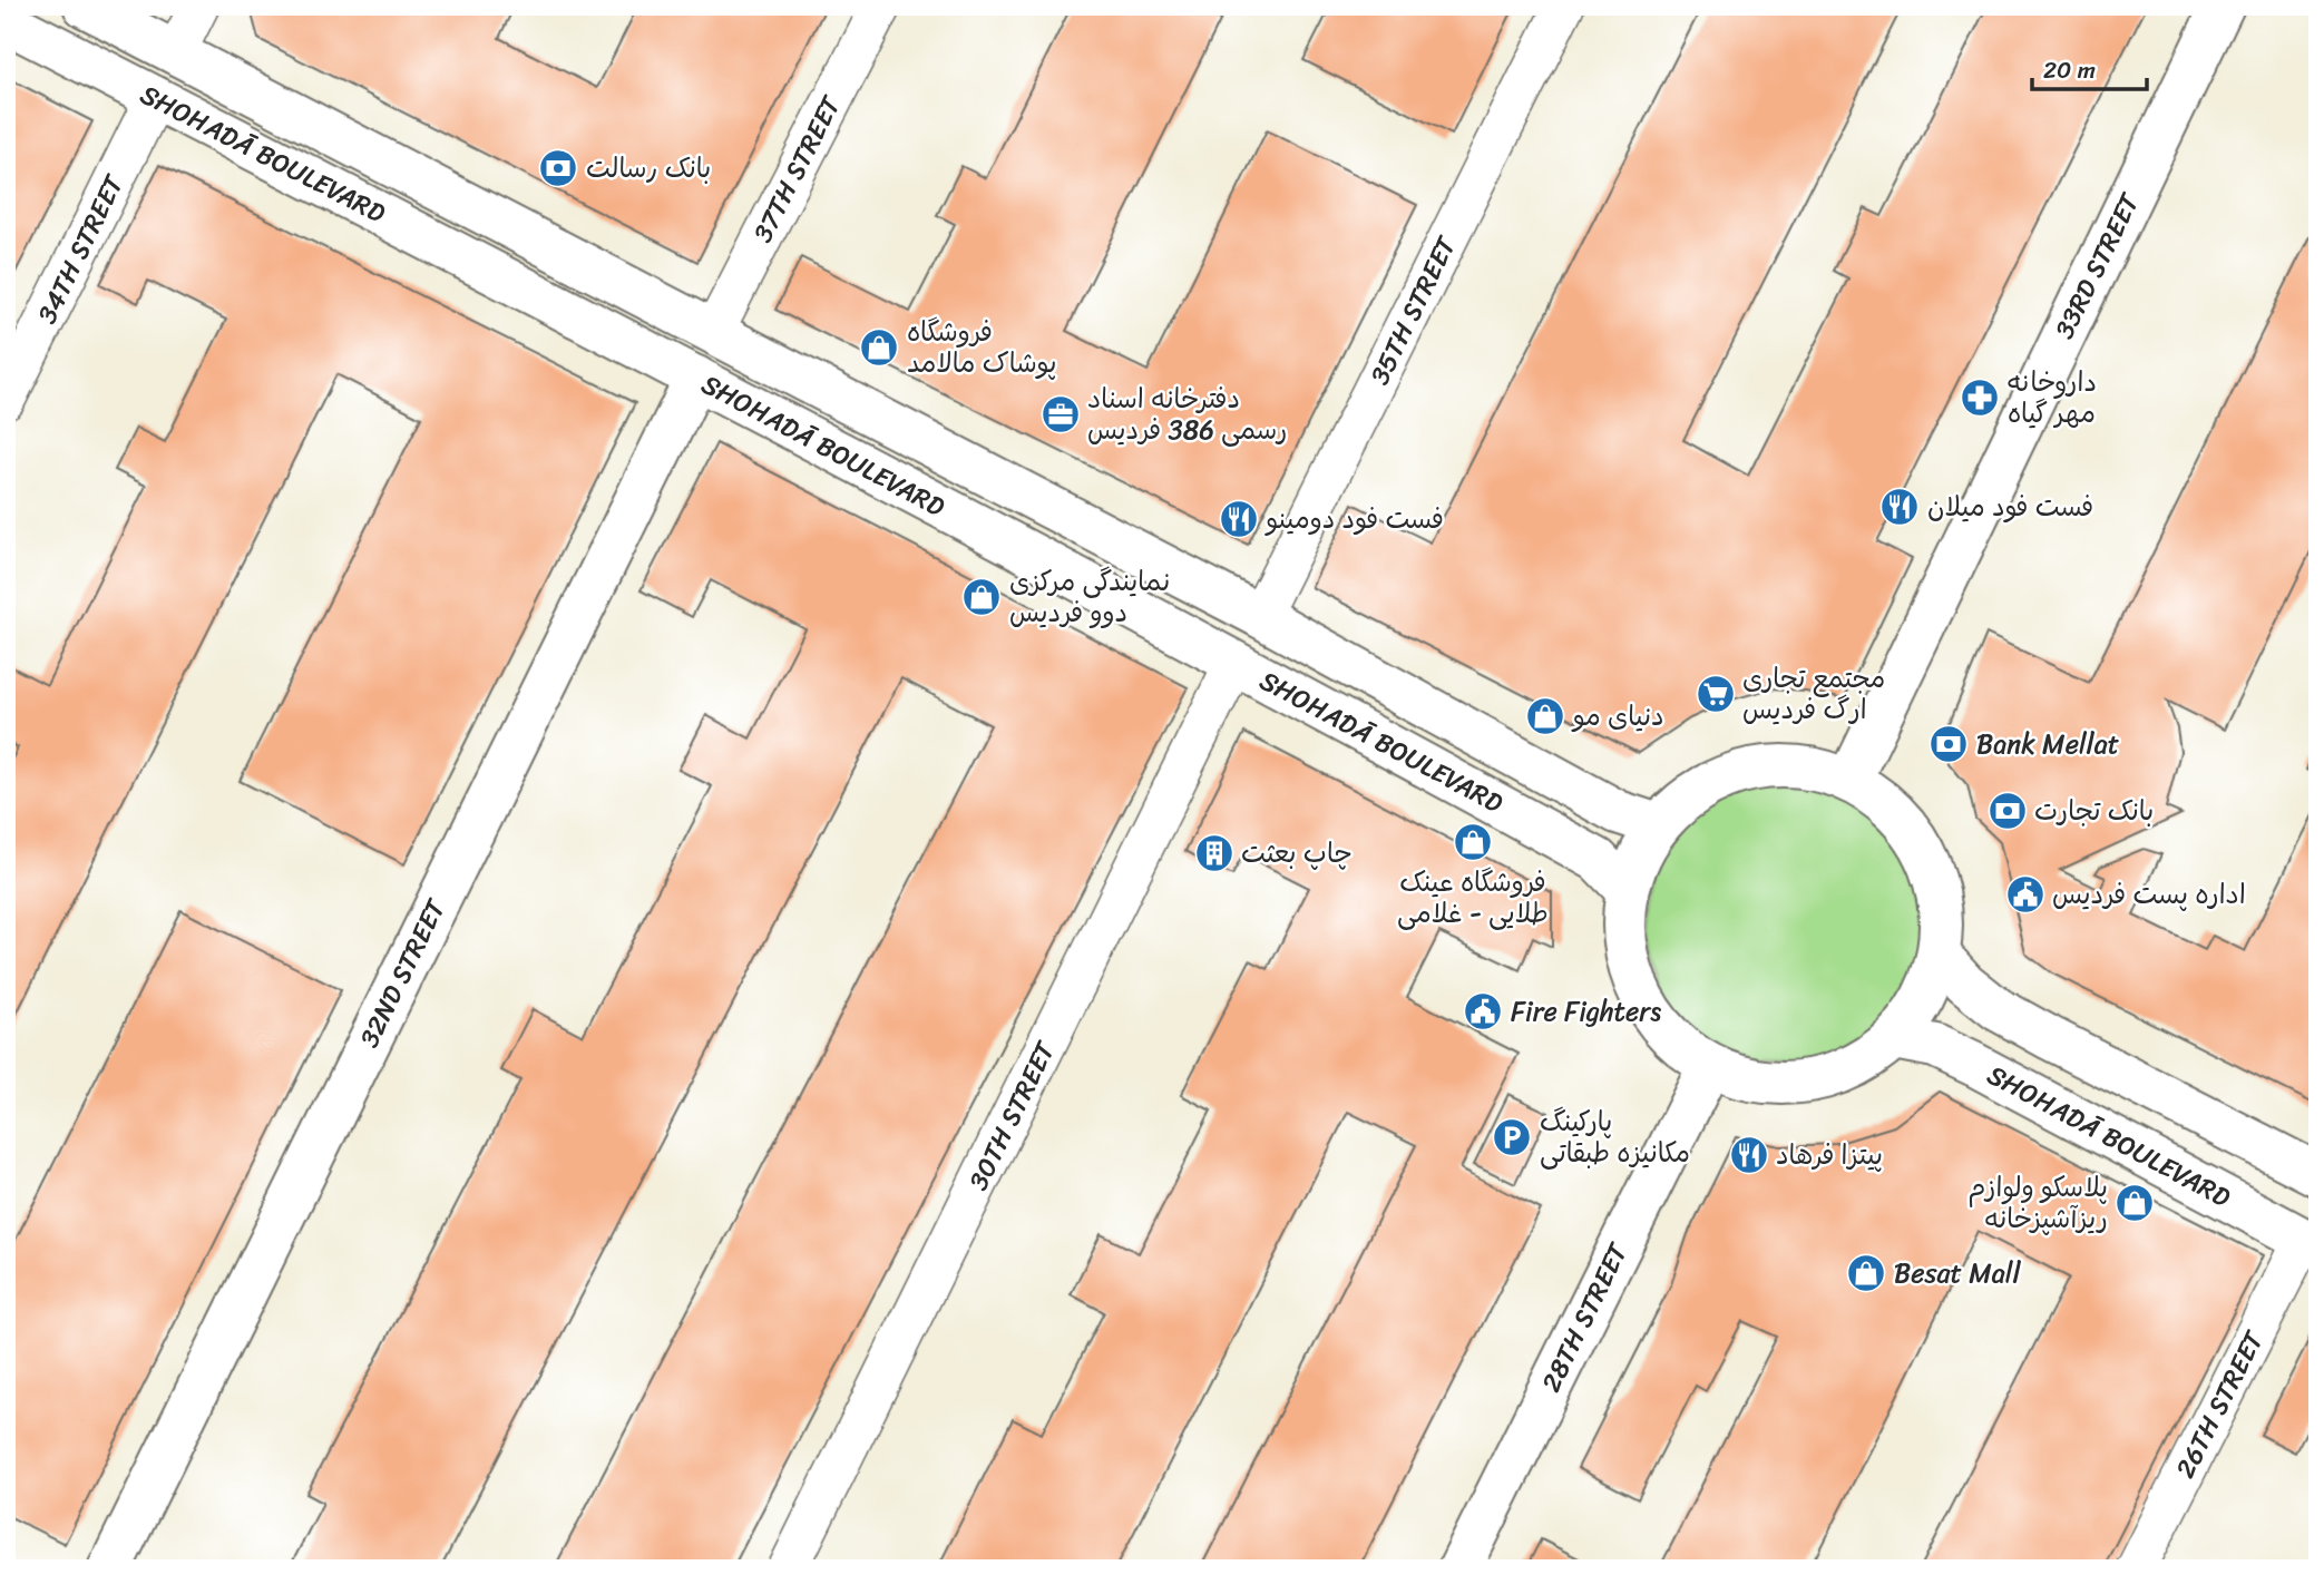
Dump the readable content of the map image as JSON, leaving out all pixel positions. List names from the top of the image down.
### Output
{
  "streets": {
    "main road": [
      "SHOHADĀ BOULEVARD",
      "33RD STREET",
      "32ND STREET",
      "28TH STREET"
    ],
    "street": [
      "37TH STREET",
      "34TH STREET",
      "35TH STREET",
      "30TH STREET",
      "26TH STREET"
    ]
  },
  "crossings": [
    ["SHOHADĀ BOULEVARD", "37TH STREET"],
    ["SHOHADĀ BOULEVARD", "34TH STREET"],
    ["SHOHADĀ BOULEVARD", "35TH STREET"],
    ["SHOHADĀ BOULEVARD", "32ND STREET"],
    ["SHOHADĀ BOULEVARD", "30TH STREET"],
    ["SHOHADĀ BOULEVARD", "26TH STREET"]
  ],
  "places": {
    "bank": ["بانک رسالت", "Bank Mellat", "بانک تجارت"],
    "shop": [
      "فروشگاه پوشاک مالامد",
      "نمایندگی مرکزی دوو فردیس",
      "دنیای مو",
      "فروشگاه عینک طلایی - غلامی",
      "پلاسکو ولوازم ریزآشپزخانه",
      "Besat Mall"
    ],
    "pharmacy": ["داروخانه مهر گیاه"],
    "office": ["دفترخانه اسناد رسمی 386 فردیس"],
    "restaurant": ["فست فود میلان", "فست فود دومینو", "پیتزا فرهاد"],
    "supermarket": ["مجتمع تجاری ارگ فردیس"],
    "building": ["چاپ بعثت"],
    "public building": ["اداره پست فردیس", "Fire Fighters"],
    "parking": ["پارکینگ مکانیزه طبقاتی"]
  },
  "scale_bar": "20 m"
}
